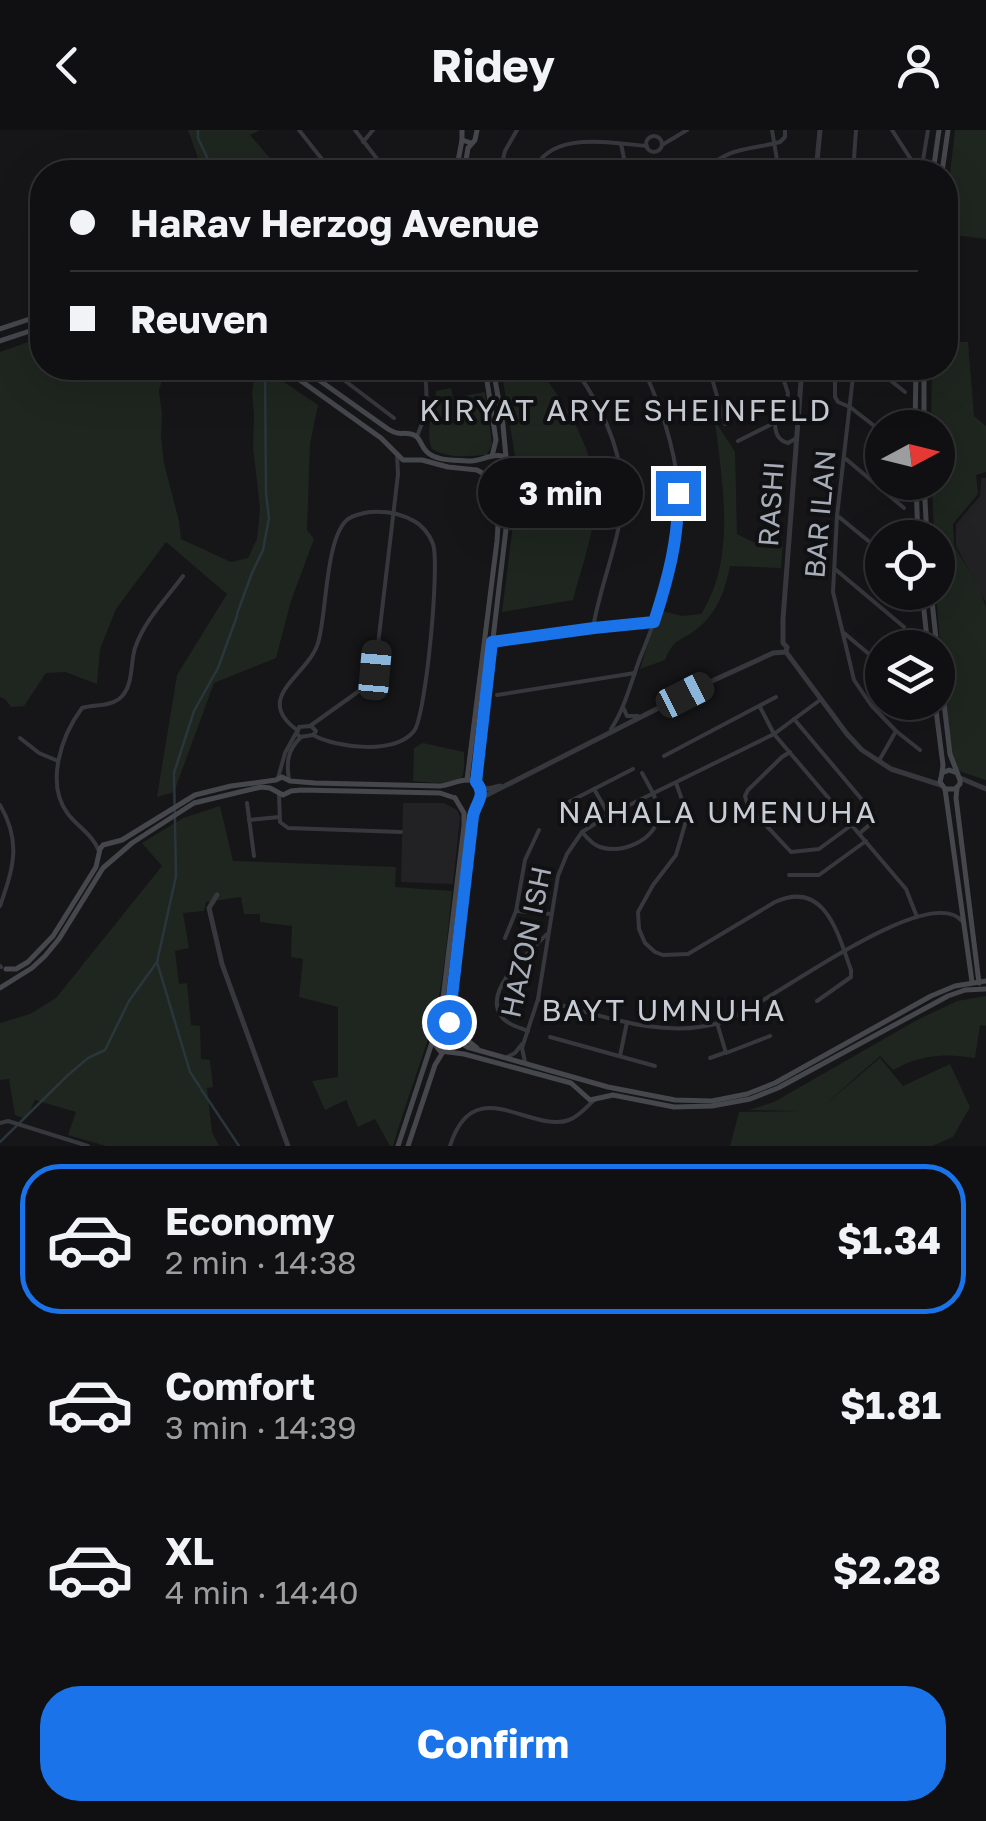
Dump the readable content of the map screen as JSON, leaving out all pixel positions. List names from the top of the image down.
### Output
{
  "streets": {
    "street": ["RASHI", "BAR ILAN", "HAZON ISH"]
  },
  "districts": ["KIRYAT ARYE SHEINFELD", "NAHALA UMENUHA", "BAYT UMNUHA"],
  "north": "right",
  "page": {
    "header": "Ridey",
    "banner": ["HaRav Herzog Avenue", "Reuven"],
    "bubble": "3 min",
    "list": [
      {
        "name": "Economy",
        "note": "2 min · 14:38",
        "value": "$1.34"
      },
      {
        "name": "Comfort",
        "note": "3 min · 14:39",
        "value": "$1.81"
      },
      {
        "name": "XL",
        "note": "4 min · 14:40",
        "value": "$2.28"
      }
    ],
    "buttons": "Confirm"
  }
}
